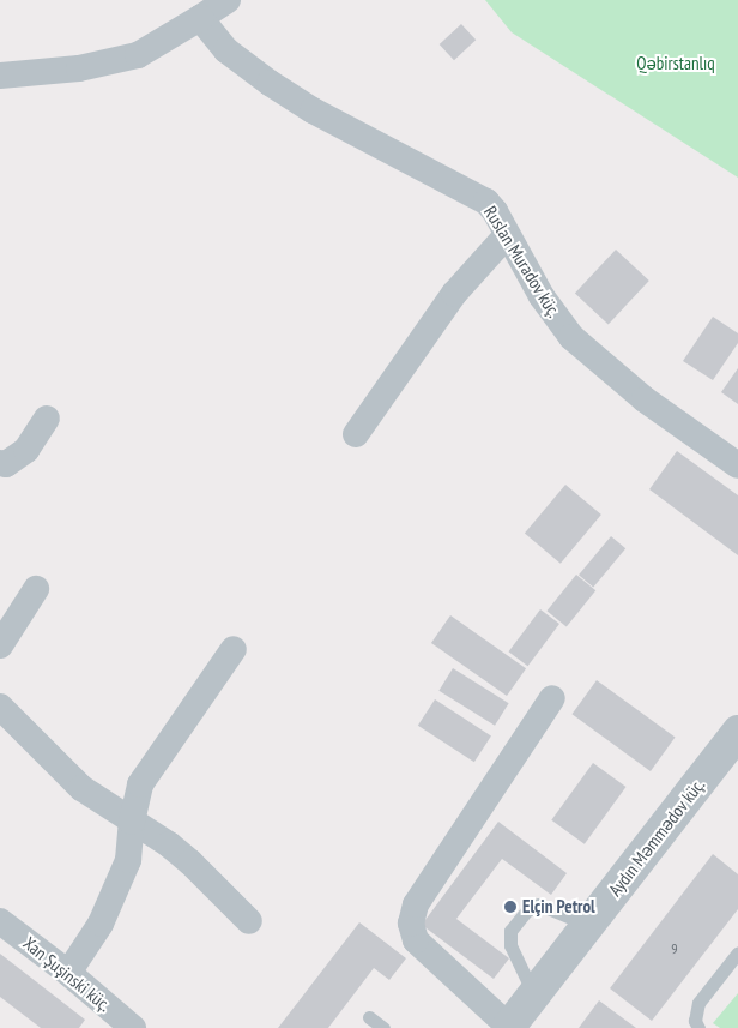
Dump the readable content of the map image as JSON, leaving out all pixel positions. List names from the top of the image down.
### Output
{
  "streets": {
    "street": ["Ruslan Muradov küç.", "Aydın Məmmədov küç.", "Xan Şuşinski küç."]
  },
  "parks": ["Qəbirstanlıq"],
  "places": ["Elçin Petrol"],
  "house_numbers": ["9"]
}
